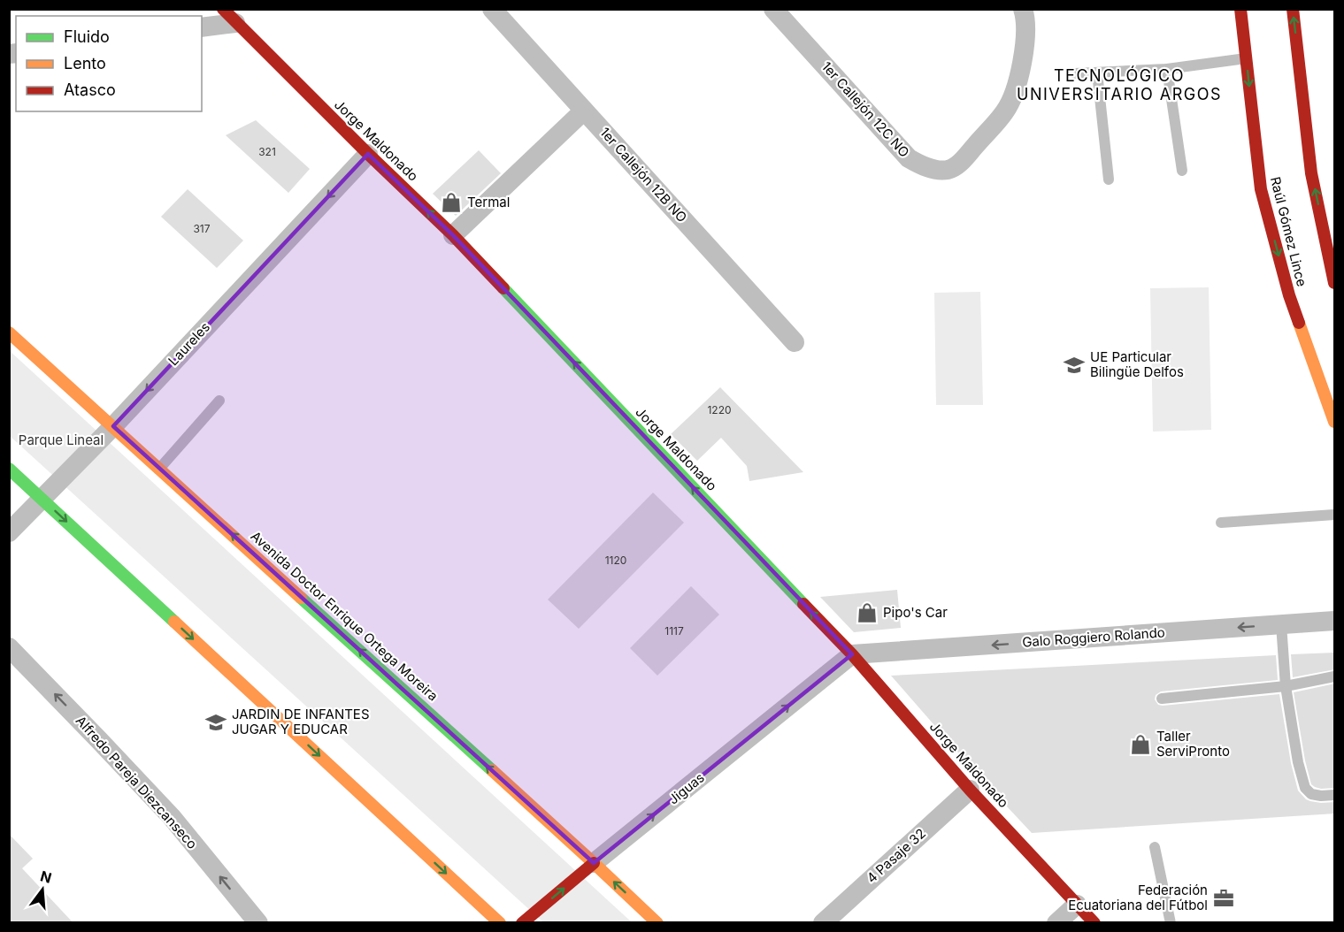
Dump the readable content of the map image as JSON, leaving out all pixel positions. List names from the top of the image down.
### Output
{
  "streets": {
    "main road": [
      "Jorge Maldonado",
      "Raúl Gómez Lince",
      "Avenida Doctor Enrique Ortega Moreira",
      "Jiguas"
    ],
    "street": [
      "1er Callejón 12C NO",
      "1er Callejón 12B NO",
      "Laureles",
      "Galo Roggiero Rolando",
      "Alfredo Pareja Diezcanseco",
      "4 Pasaje 32"
    ]
  },
  "crossings": [
    ["Jorge Maldonado", "Laureles"],
    ["Jorge Maldonado", "Galo Roggiero Rolando"],
    ["Jorge Maldonado", "Jiguas"],
    ["Jorge Maldonado", "4 Pasaje 32"],
    ["Laureles", "Avenida Doctor Enrique Ortega Moreira"],
    ["Avenida Doctor Enrique Ortega Moreira", "Jiguas"],
    ["Galo Roggiero Rolando", "Jiguas"]
  ],
  "one_way": [
    "Jorge Maldonado",
    "Laureles",
    "Galo Roggiero Rolando",
    "Alfredo Pareja Diezcanseco",
    "Jiguas"
  ],
  "districts": ["TECNOLÓGICO UNIVERSITARIO ARGOS"],
  "parks": ["Parque Lineal"],
  "places": {
    "shop": ["Termal", "Pipo's Car", "Taller ServiPronto"],
    "school or university": ["UE Particular Bilingüe Delfos", "JARDIN DE INFANTES JUGAR Y EDUCAR"],
    "office": ["Federación Ecuatoriana del Fútbol"]
  },
  "house_numbers": [
    "321",
    "317",
    "1220",
    "1120",
    "1117"
  ],
  "legend": ["Fluido", "Lento", "Atasco"],
  "north": "top"
}
